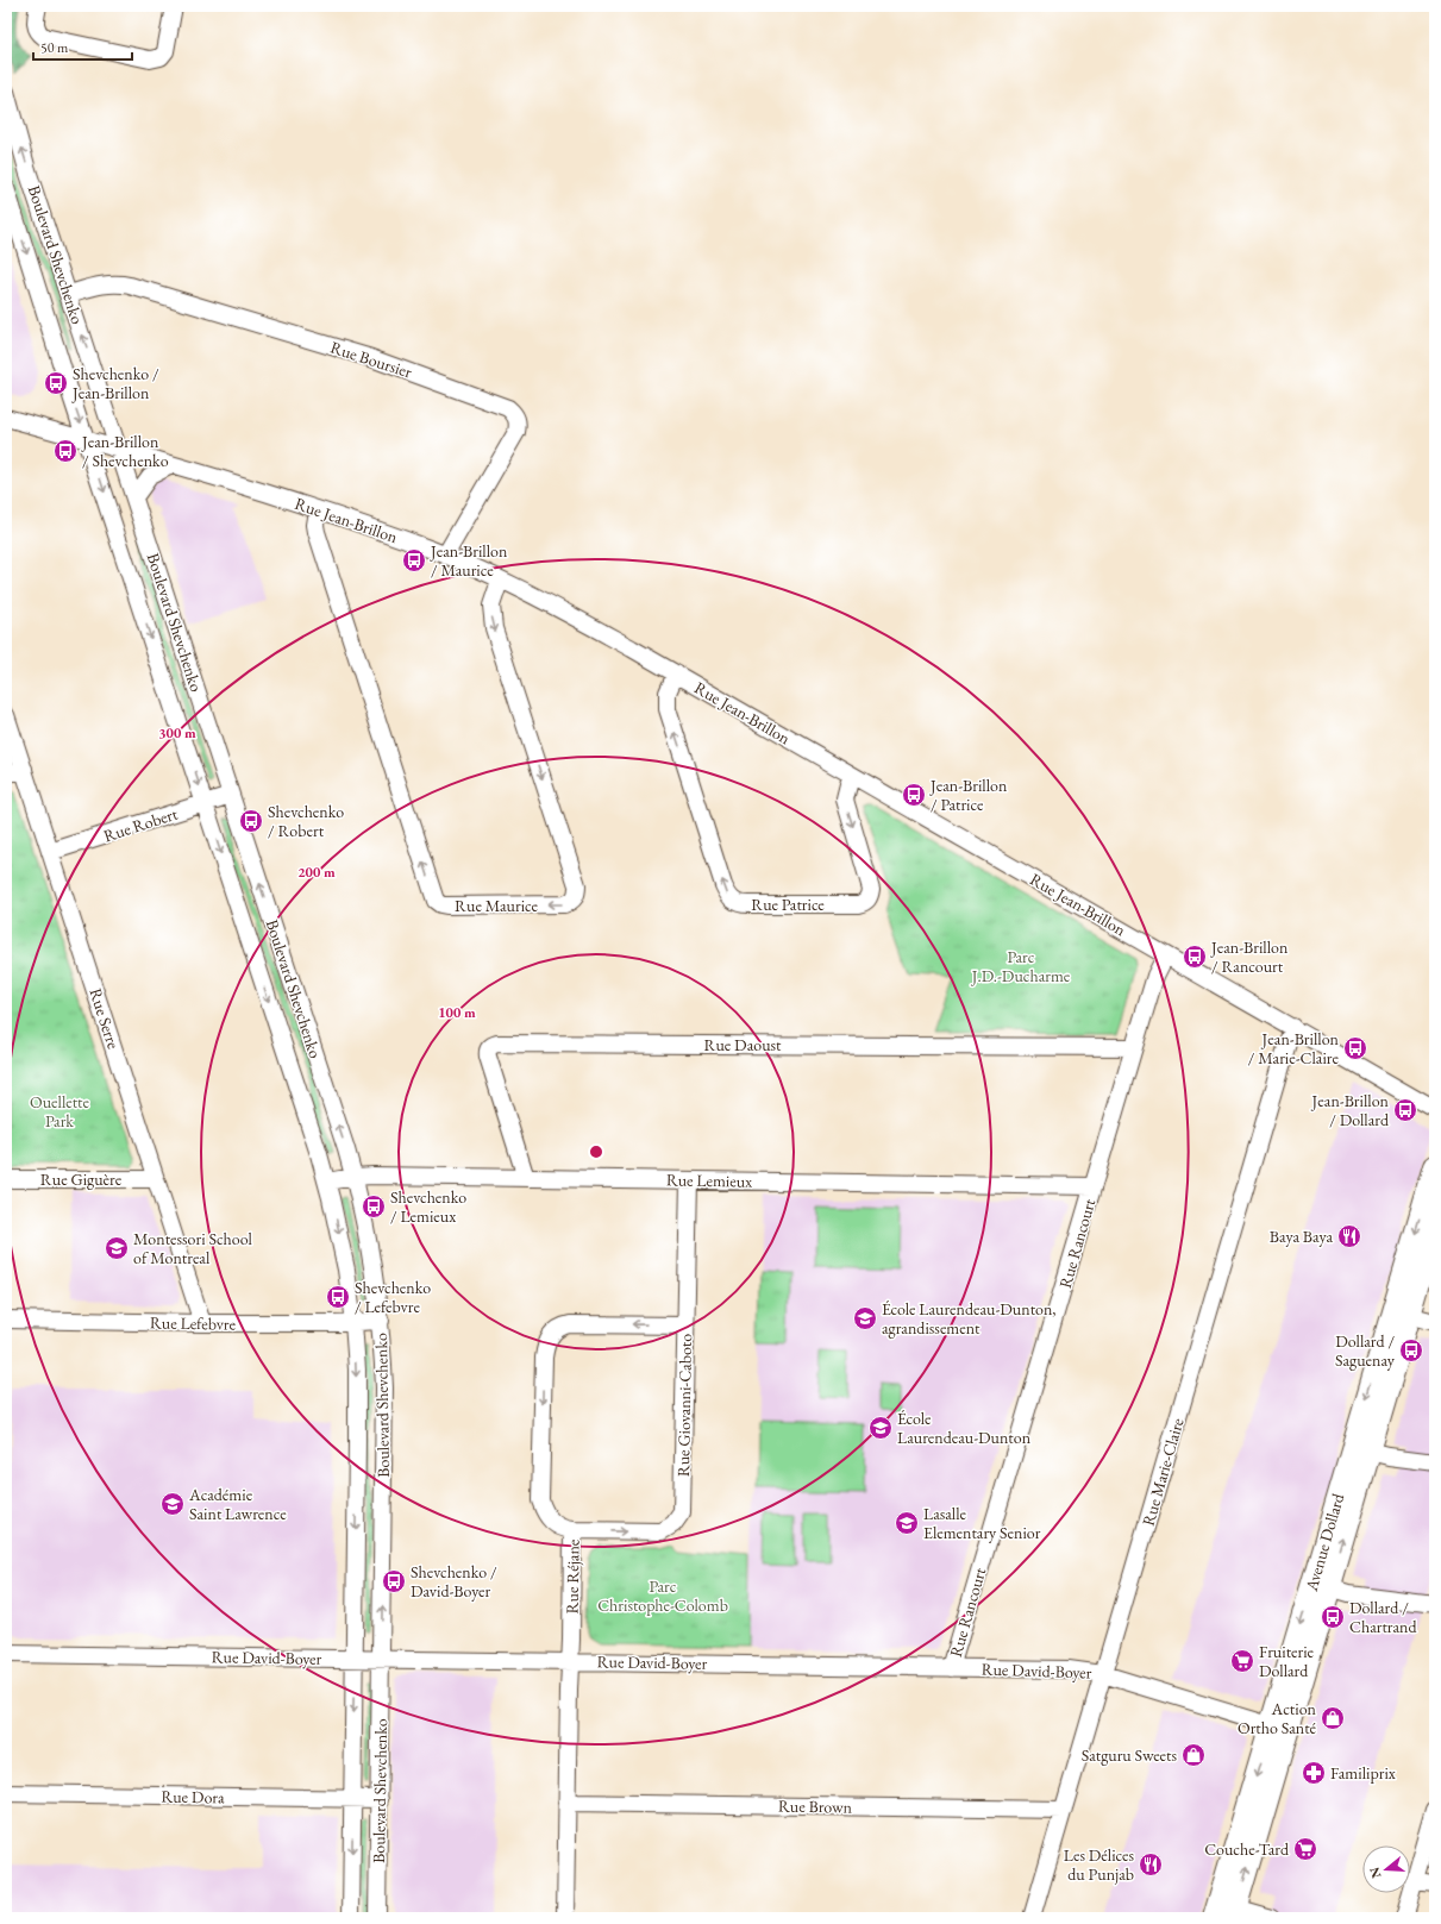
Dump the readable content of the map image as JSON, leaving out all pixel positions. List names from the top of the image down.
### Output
{
  "streets": {
    "main road": ["Avenue Dollard"],
    "street": [
      "Boulevard Shevchenko",
      "Rue Boursier",
      "Rue Jean-Brillon",
      "Rue Robert",
      "Rue Patrice",
      "Rue Maurice",
      "Rue Serre",
      "Rue Daoust",
      "Rue Giguère",
      "Rue Lemieux",
      "Rue Rancourt",
      "Rue Lefebvre",
      "Rue Giovanni-Caboto",
      "Rue Marie-Claire",
      "Rue Réjane",
      "Rue David-Boyer",
      "Rue Dora",
      "Rue Brown"
    ]
  },
  "crossings": [
    ["Boulevard Shevchenko", "Rue Boursier"],
    ["Boulevard Shevchenko", "Rue Jean-Brillon"],
    ["Boulevard Shevchenko", "Rue Robert"],
    ["Boulevard Shevchenko", "Rue Lemieux"],
    ["Boulevard Shevchenko", "Rue Lefebvre"],
    ["Boulevard Shevchenko", "Rue David-Boyer"],
    ["Boulevard Shevchenko", "Rue Dora"],
    ["Rue Boursier", "Rue Jean-Brillon"],
    ["Rue Jean-Brillon", "Rue Patrice"],
    ["Rue Jean-Brillon", "Rue Maurice"],
    ["Rue Jean-Brillon", "Rue Rancourt"],
    ["Rue Jean-Brillon", "Rue Marie-Claire"],
    ["Rue Robert", "Rue Serre"],
    ["Rue Serre", "Rue Giguère"],
    ["Rue Serre", "Rue Lefebvre"],
    ["Rue Daoust", "Rue Lemieux"],
    ["Rue Daoust", "Rue Rancourt"],
    ["Rue Lemieux", "Rue Rancourt"],
    ["Rue Lemieux", "Rue Giovanni-Caboto"],
    ["Rue Rancourt", "Rue David-Boyer"],
    ["Rue Giovanni-Caboto", "Rue Réjane"],
    ["Rue Marie-Claire", "Rue David-Boyer"],
    ["Rue Marie-Claire", "Rue Brown"],
    ["Avenue Dollard", "Rue David-Boyer"],
    ["Rue Réjane", "Rue David-Boyer"],
    ["Rue Réjane", "Rue Brown"]
  ],
  "parks": ["Parc J.D.-Ducharme", "Ouellette Park", "Parc Christophe-Colomb"],
  "places": {
    "bus stop": [
      "Shevchenko / Jean-Brillon",
      "Jean-Brillon / Shevchenko",
      "Jean-Brillon / Maurice",
      "Jean-Brillon / Patrice",
      "Shevchenko / Robert",
      "Jean-Brillon / Rancourt",
      "Jean-Brillon / Marie-Claire",
      "Jean-Brillon / Dollard",
      "Shevchenko / Lemieux",
      "Shevchenko / Lefebvre",
      "Dollard / Saguenay",
      "Shevchenko / David-Boyer",
      "Dollard / Chartrand"
    ],
    "restaurant": ["Baya Baya", "Les Délices du Punjab"],
    "school or university": [
      "Montessori School of Montreal",
      "École Laurendeau-Dunton, agrandissement",
      "École Laurendeau-Dunton",
      "Académie Saint Lawrence",
      "Lasalle Elementary Senior"
    ],
    "supermarket": ["Fruiterie Dollard", "Couche-Tard"],
    "shop": ["Action Ortho Santé", "Satguru Sweets"],
    "pharmacy": ["Familiprix"]
  },
  "scale_bar": "50 m",
  "north": "left",
  "rings": ["300 m", "200 m", "100 m"]
}
